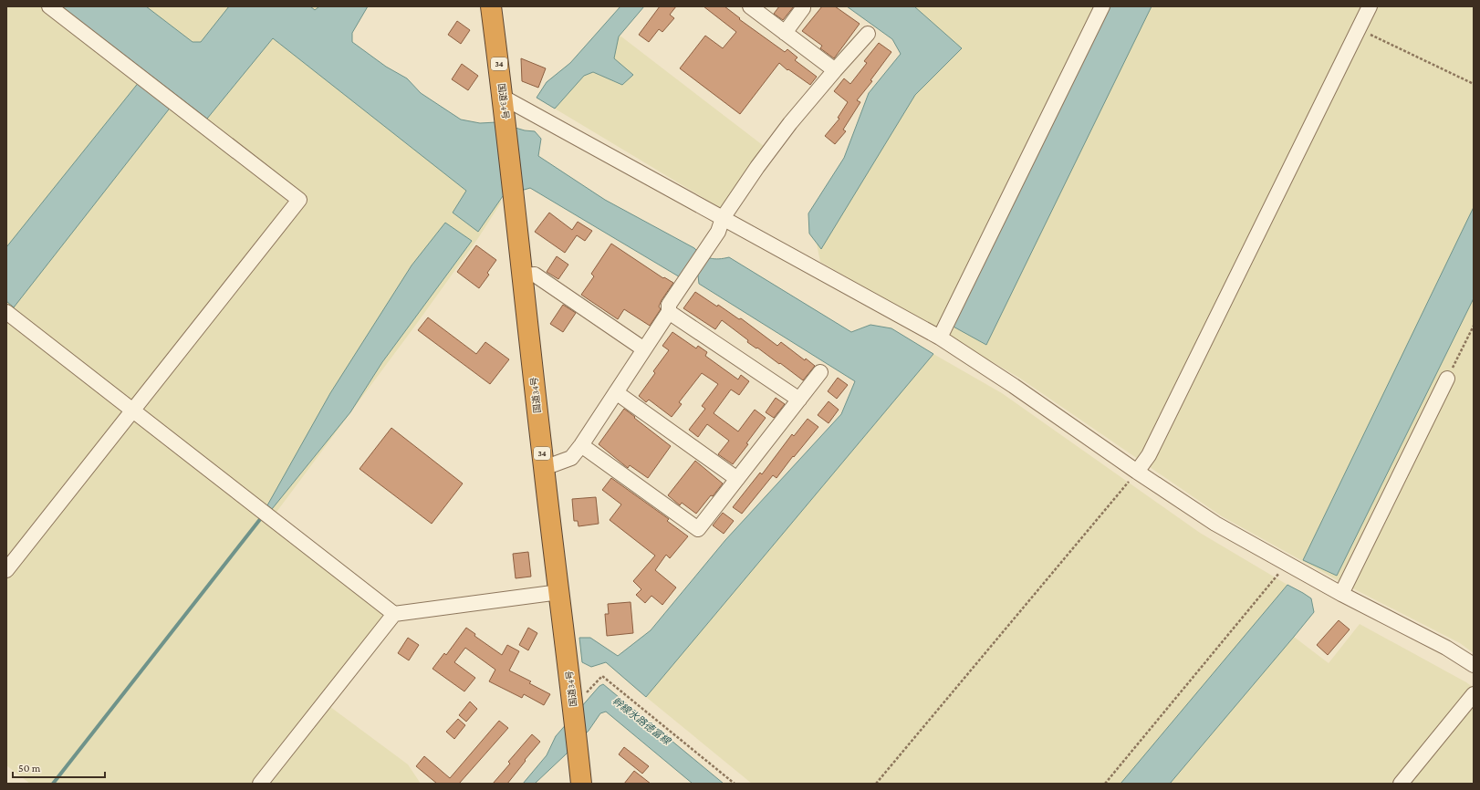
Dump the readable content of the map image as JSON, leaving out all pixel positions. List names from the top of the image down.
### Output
{
  "streets": {
    "highway": ["34", "国道34号"]
  },
  "water": ["幹線水路徳富線"],
  "scale_bar": "50 m"
}
